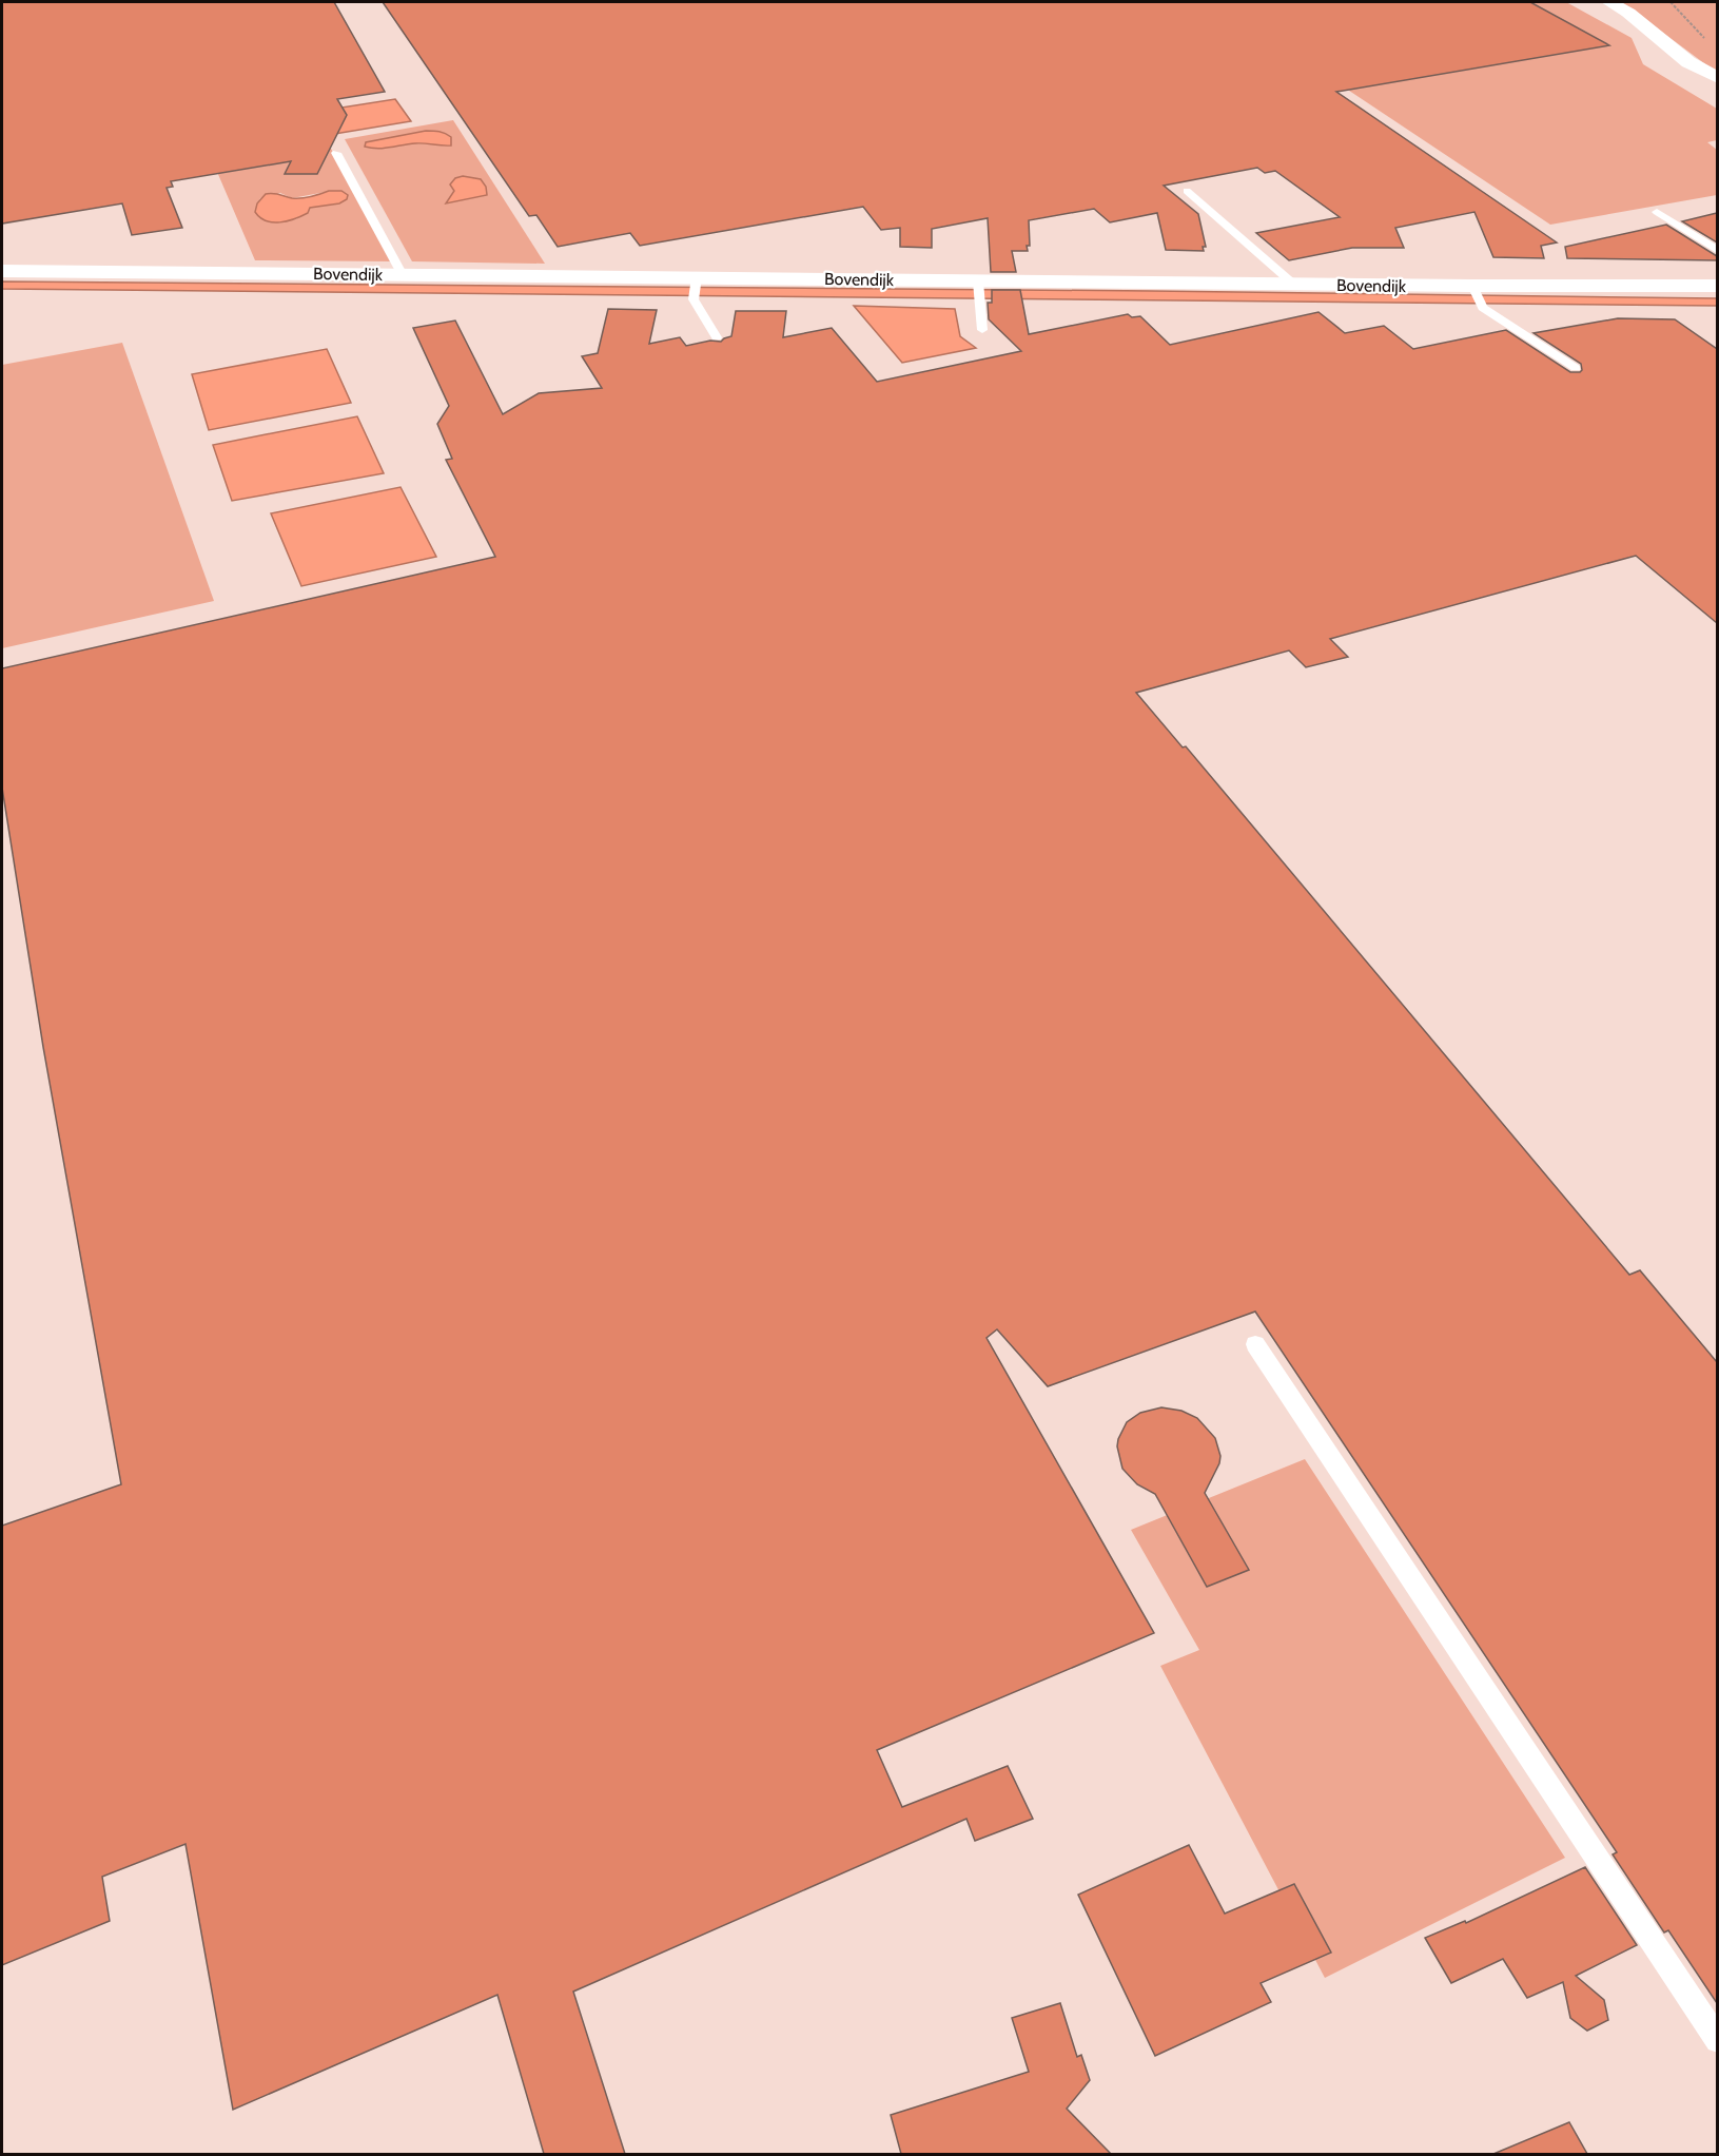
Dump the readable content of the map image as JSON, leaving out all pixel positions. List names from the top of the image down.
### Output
{
  "streets": {
    "street": ["Bovendijk"]
  }
}
